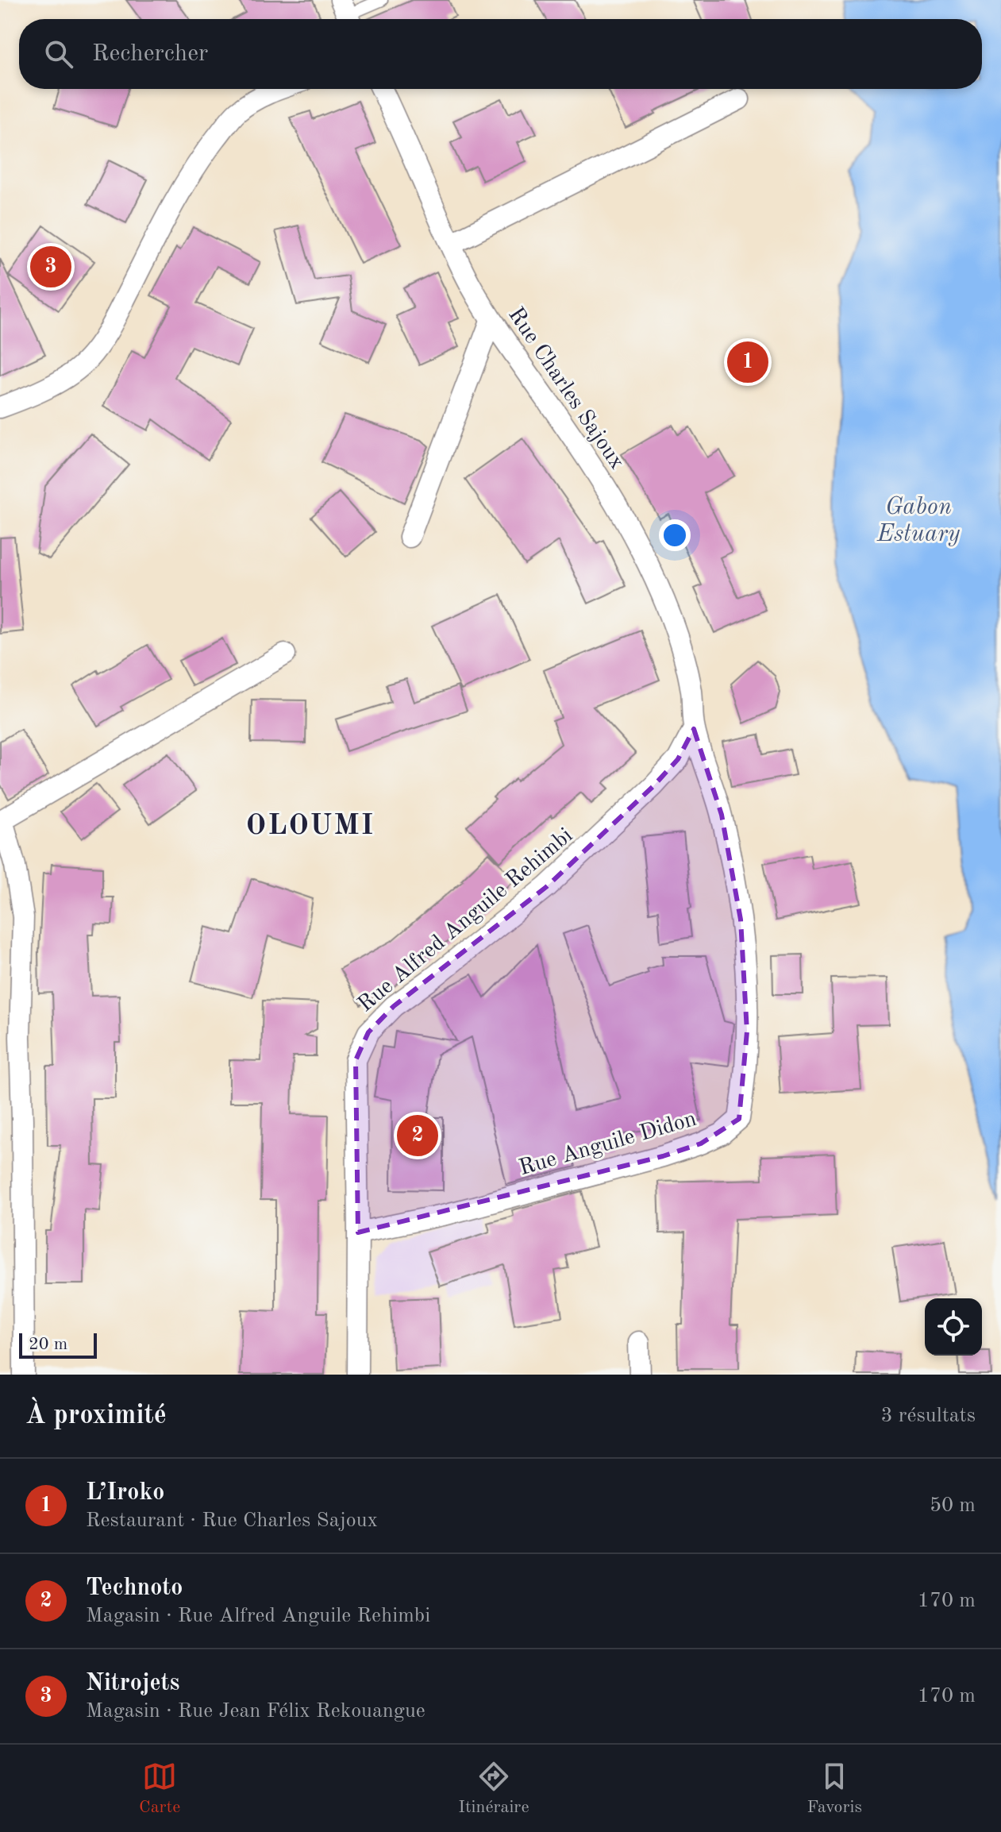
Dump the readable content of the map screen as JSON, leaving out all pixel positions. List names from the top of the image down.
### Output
{
  "streets": {
    "street": ["Rue Charles Sajoux", "Rue Alfred Anguile Rehimbi", "Rue Anguile Didon"]
  },
  "crossings": [
    ["Rue Charles Sajoux", "Rue Alfred Anguile Rehimbi"],
    ["Rue Charles Sajoux", "Rue Anguile Didon"],
    ["Rue Alfred Anguile Rehimbi", "Rue Anguile Didon"]
  ],
  "districts": ["OLOUMI"],
  "water": ["Gabon Estuary"],
  "scale_bar": "20 m",
  "page": {
    "search": "Rechercher",
    "pins": ["3", "1", "2"],
    "scale": "20 m",
    "heading": ["À proximité", "3 résultats"],
    "list": [
      {
        "mark": "1",
        "name": "L’Iroko",
        "note": "Restaurant · Rue Charles Sajoux",
        "value": "50 m"
      },
      {
        "mark": "2",
        "name": "Technoto",
        "note": "Magasin · Rue Alfred Anguile Rehimbi",
        "value": "170 m"
      },
      {
        "mark": "3",
        "name": "Nitrojets",
        "note": "Magasin · Rue Jean Félix Rekouangue",
        "value": "170 m"
      }
    ],
    "nav": ["Carte", "Itinéraire", "Favoris"]
  }
}
